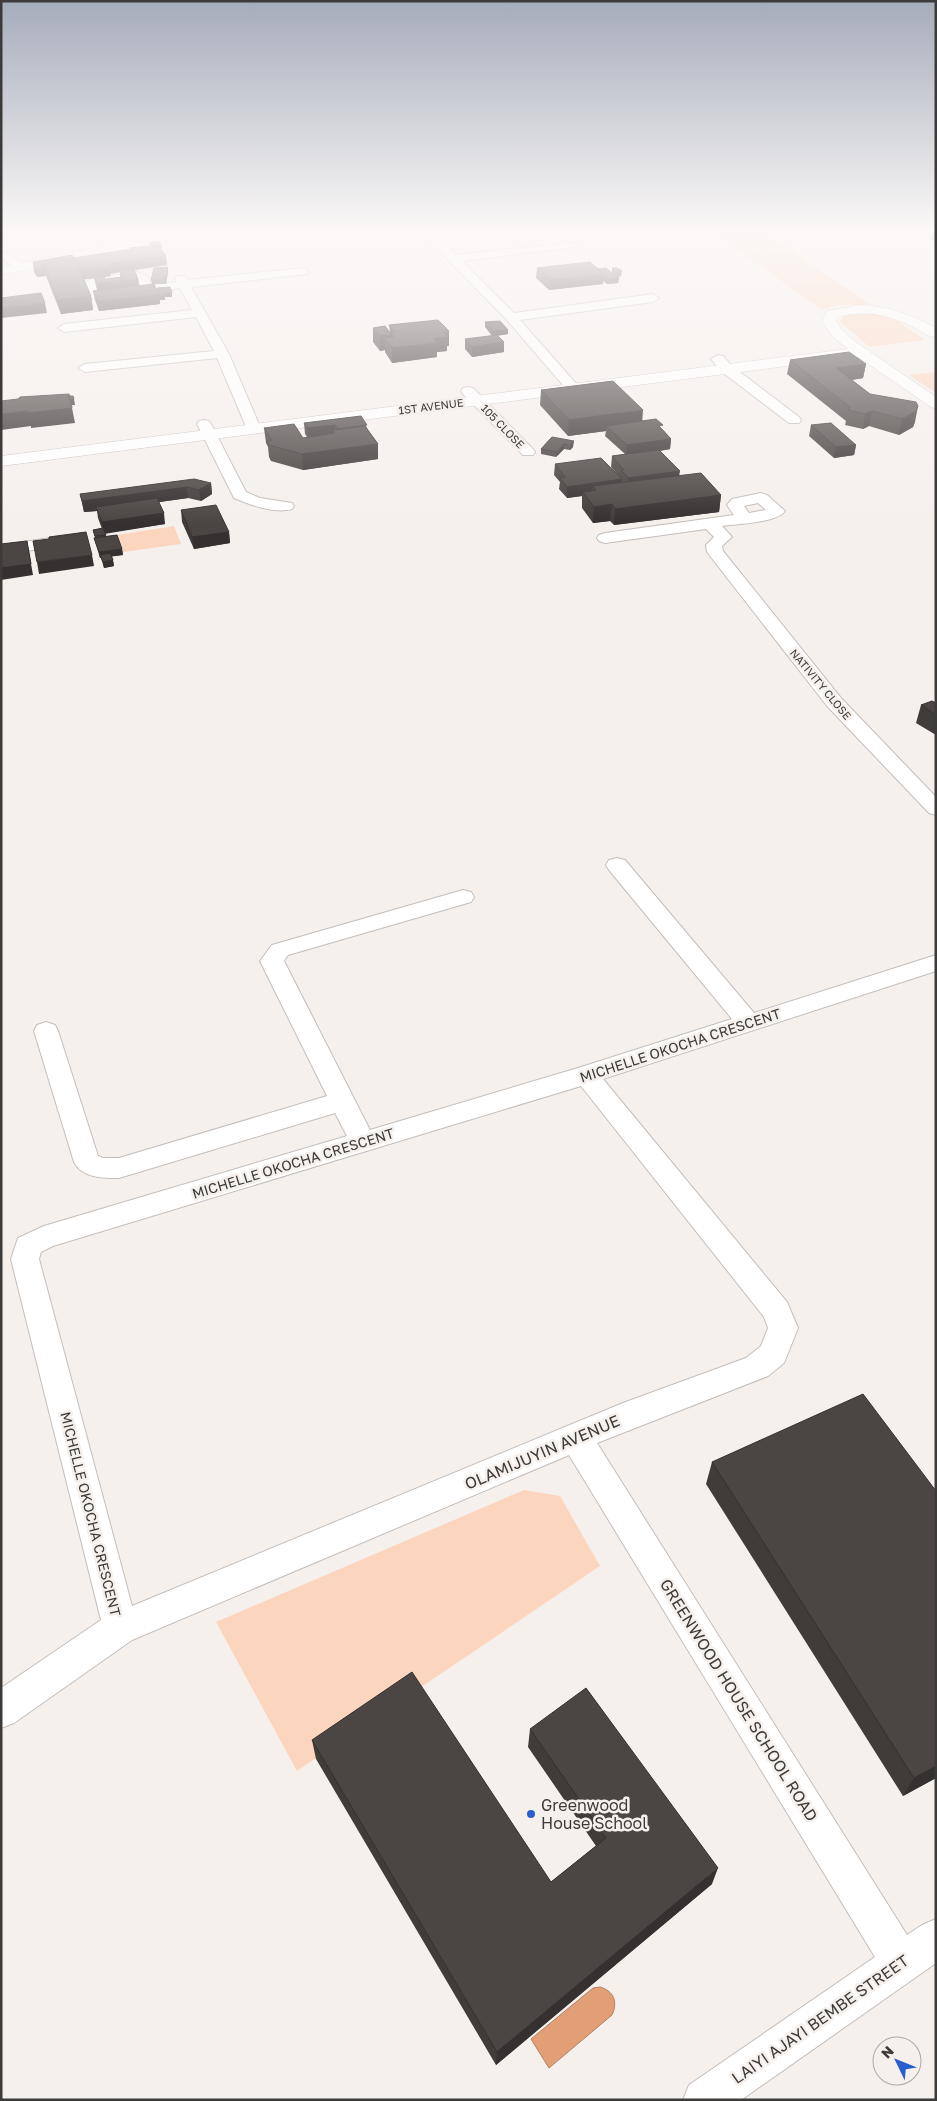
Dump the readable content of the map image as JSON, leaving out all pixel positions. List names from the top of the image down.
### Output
{
  "streets": {
    "street": [
      "1ST AVENUE",
      "105 CLOSE",
      "NATIVITY CLOSE",
      "MICHELLE OKOCHA CRESCENT",
      "OLAMIJUYIN AVENUE",
      "GREENWOOD HOUSE SCHOOL ROAD",
      "LAIYI AJAYI BEMBE STREET"
    ]
  },
  "crossings": [
    ["1ST AVENUE", "105 CLOSE"],
    ["MICHELLE OKOCHA CRESCENT", "OLAMIJUYIN AVENUE"],
    ["OLAMIJUYIN AVENUE", "GREENWOOD HOUSE SCHOOL ROAD"],
    ["GREENWOOD HOUSE SCHOOL ROAD", "LAIYI AJAYI BEMBE STREET"]
  ],
  "places": ["Greenwood House School"],
  "north": "top left"
}
